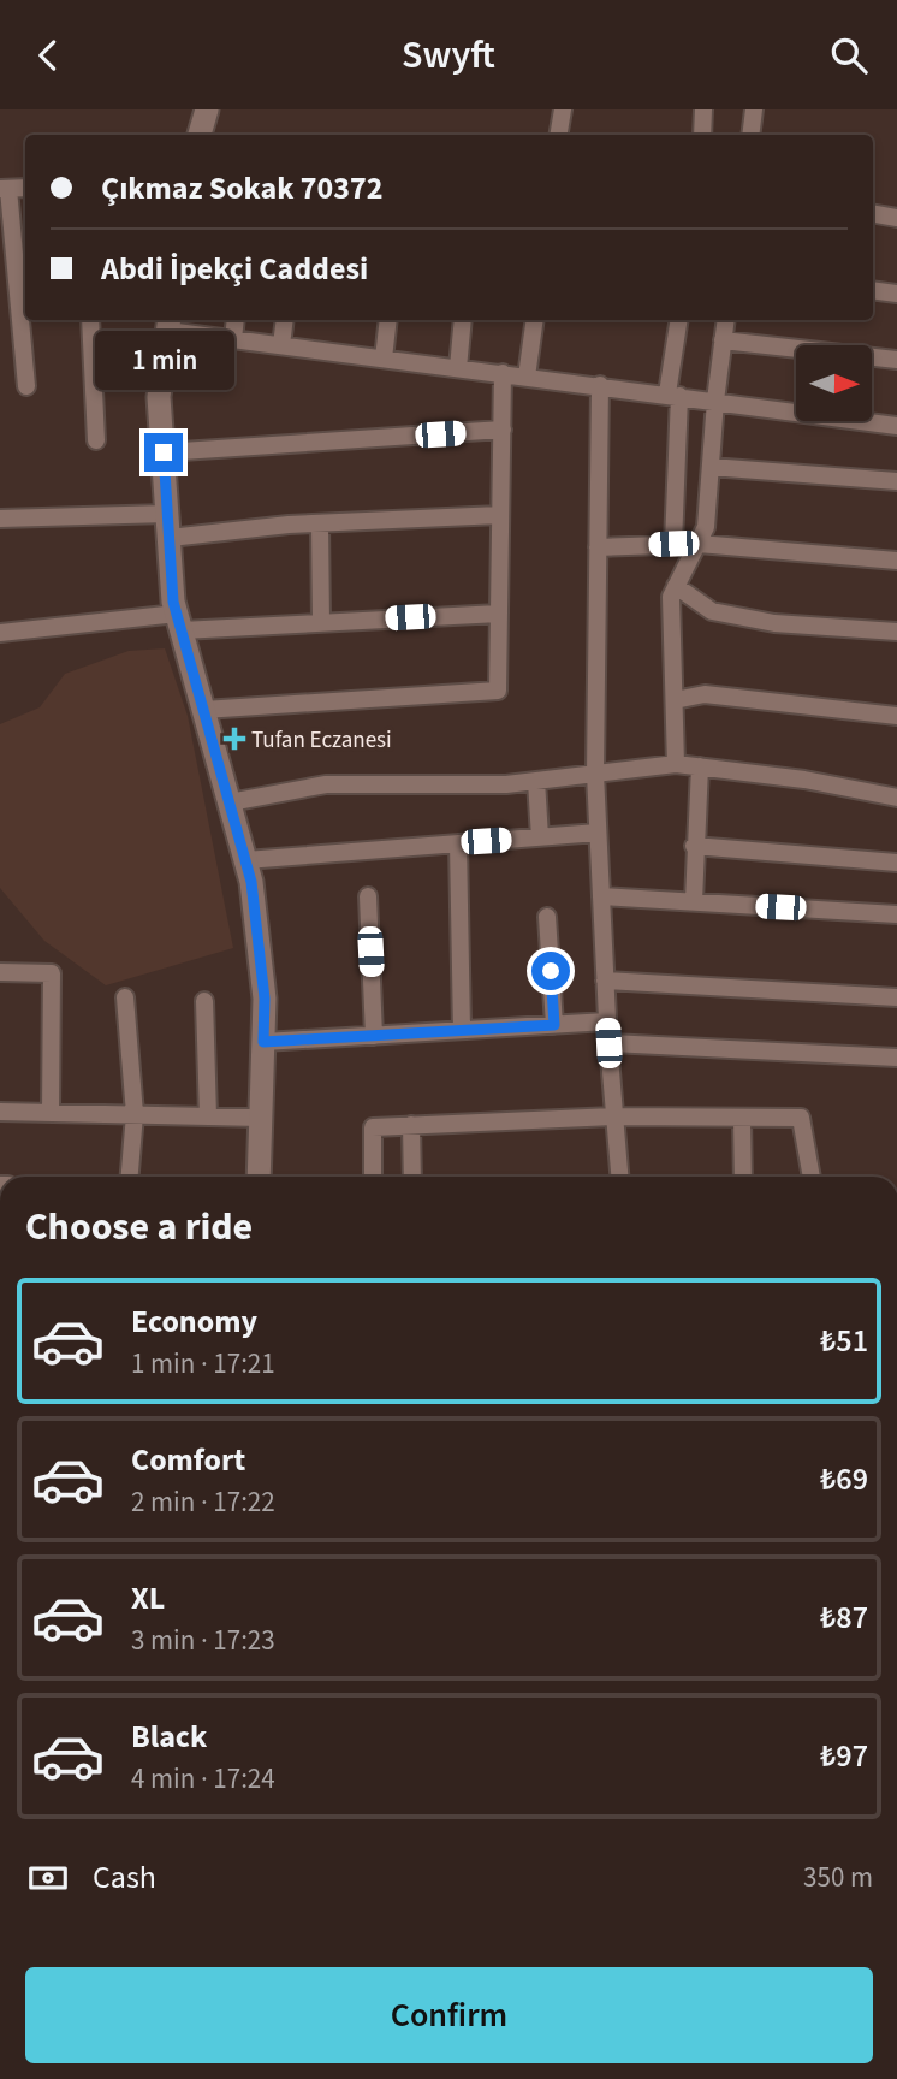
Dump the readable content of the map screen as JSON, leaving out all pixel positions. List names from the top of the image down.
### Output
{
  "places": {
    "health": ["Tufan Eczanesi"]
  },
  "north": "right",
  "page": {
    "header": "Swyft",
    "banner": ["Çıkmaz Sokak 70372", "Abdi İpekçi Caddesi"],
    "bubble": "1 min",
    "heading": "Choose a ride",
    "list": [
      {
        "name": "Economy",
        "note": "1 min · 17:21",
        "value": "₺51"
      },
      {
        "name": "Comfort",
        "note": "2 min · 17:22",
        "value": "₺69"
      },
      {
        "name": "XL",
        "note": "3 min · 17:23",
        "value": "₺87"
      },
      {
        "name": "Black",
        "note": "4 min · 17:24",
        "value": "₺97"
      }
    ],
    "pay": ["Cash", "350 m"],
    "buttons": "Confirm"
  }
}
